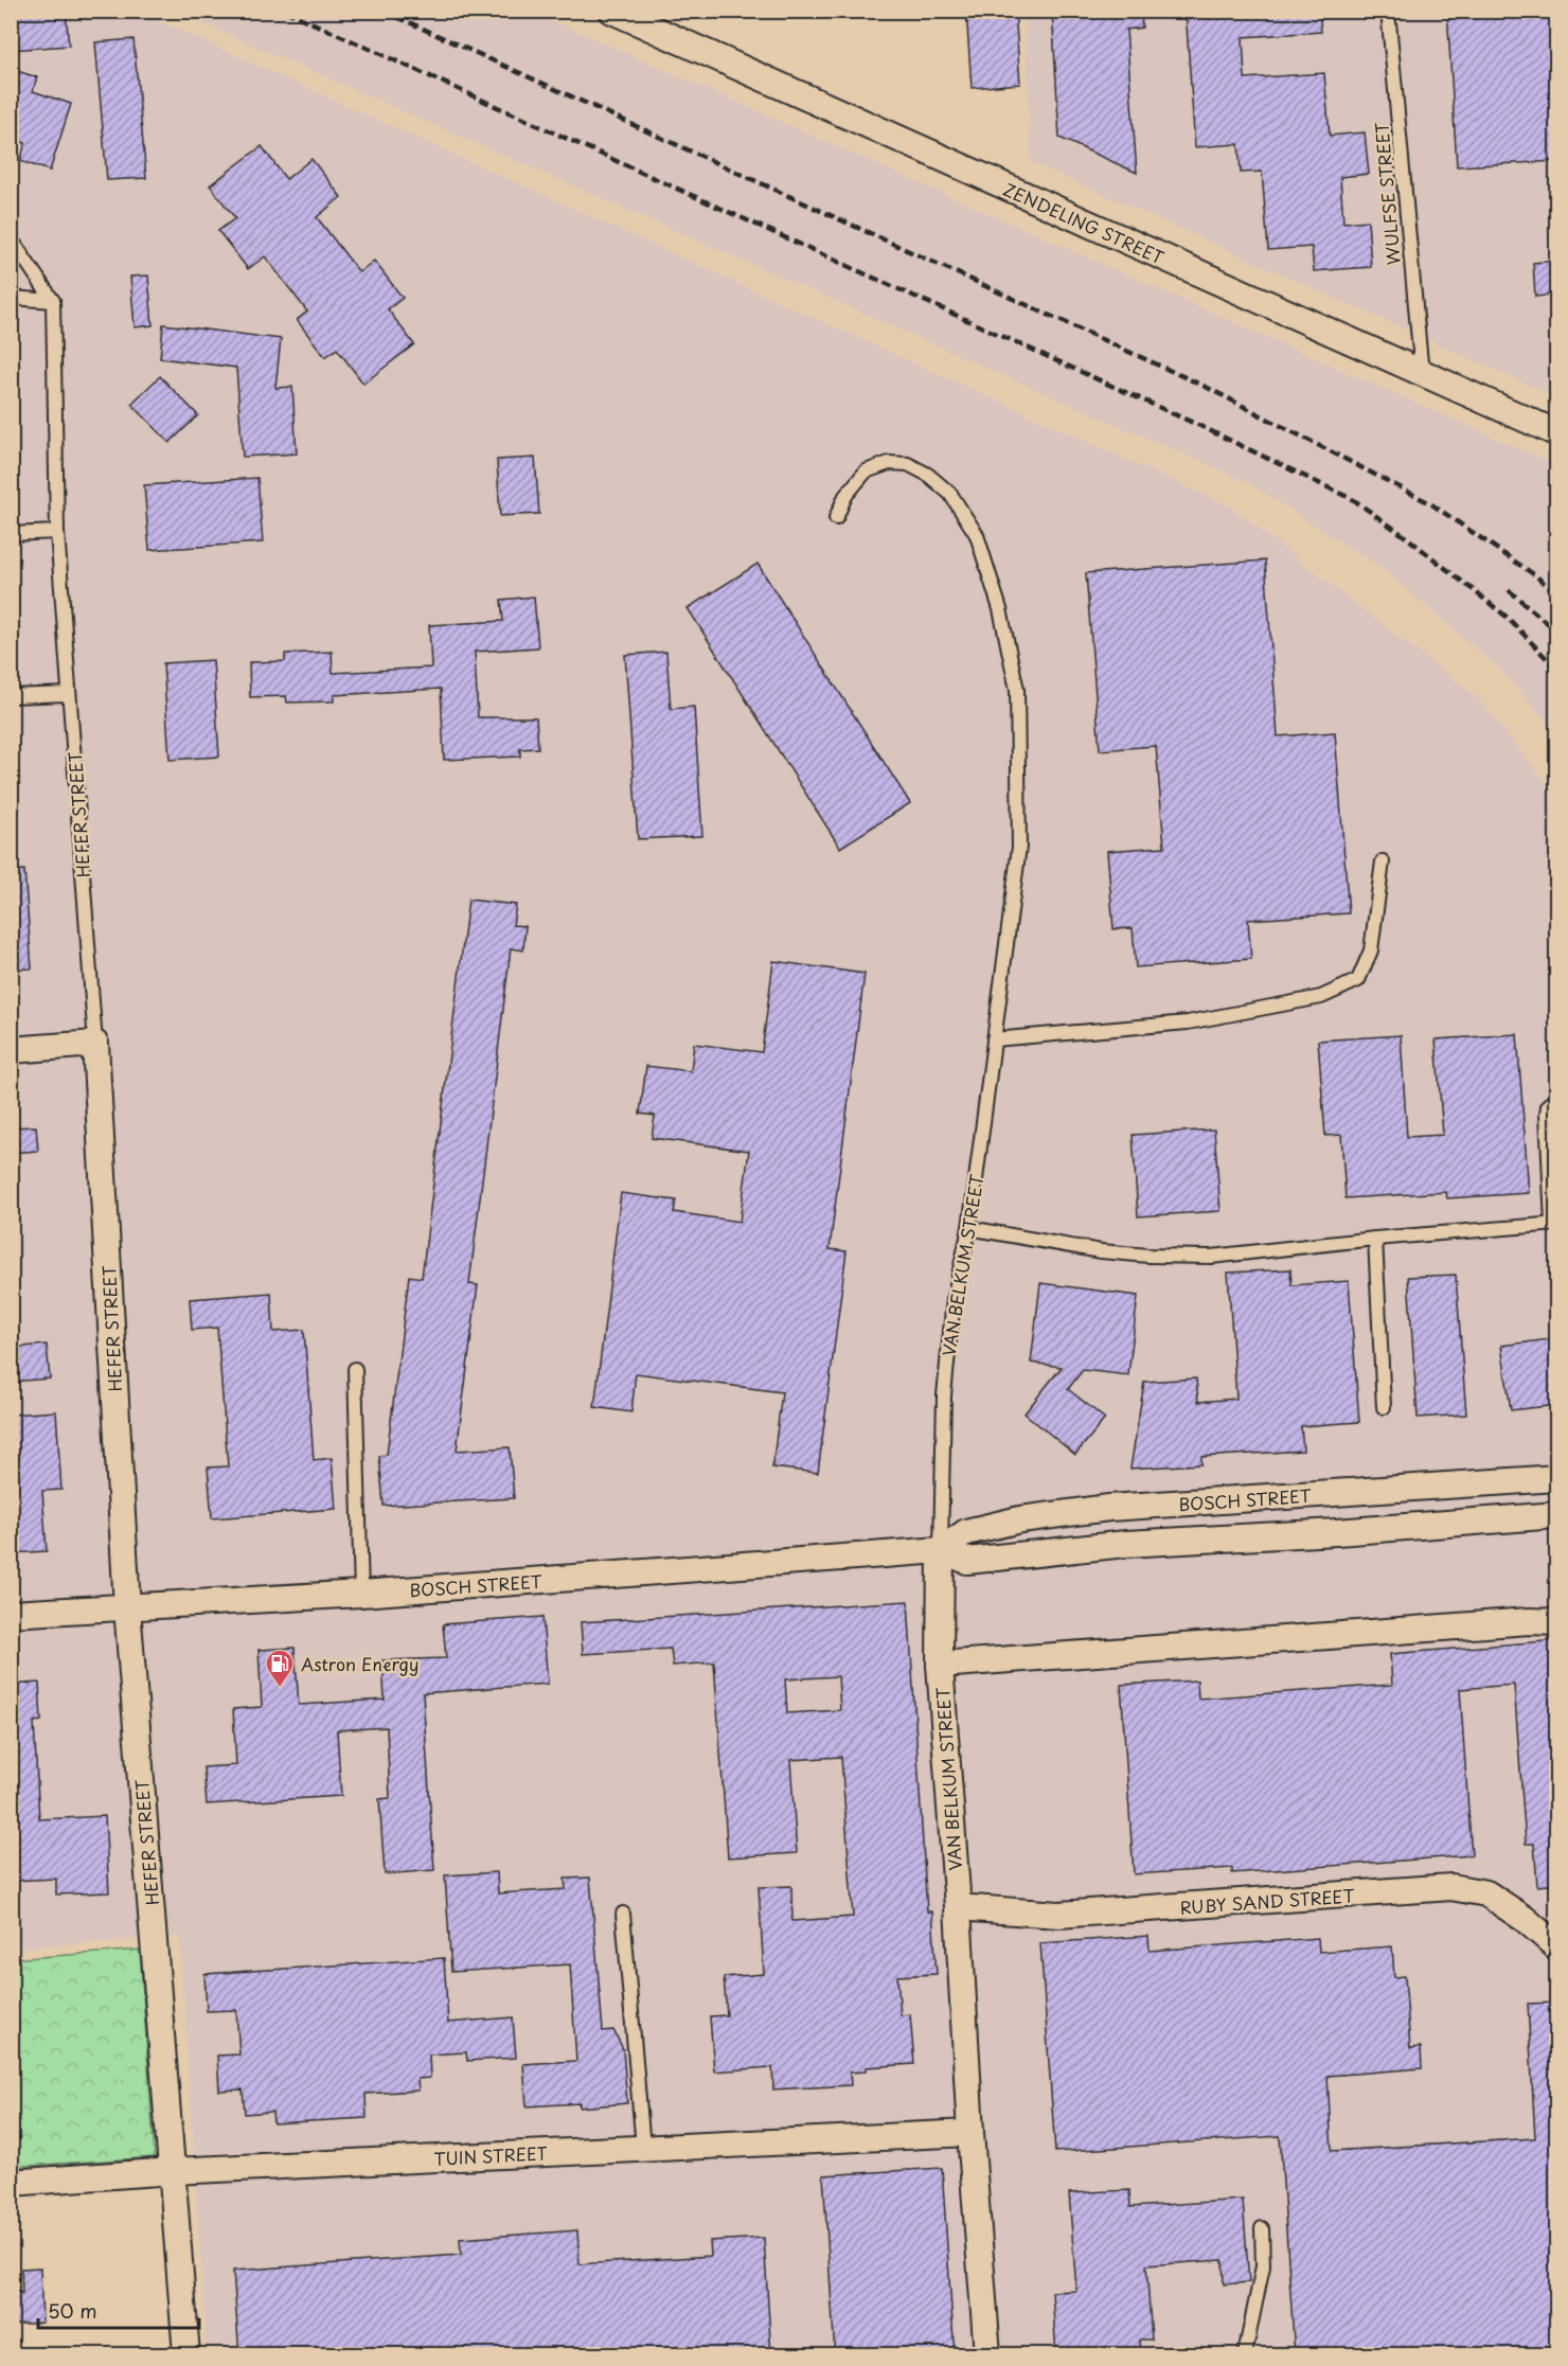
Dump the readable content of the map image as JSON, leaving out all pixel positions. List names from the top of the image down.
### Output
{
  "streets": {
    "street": [
      "ZENDELING STREET",
      "HEFER STREET",
      "VAN BELKUM STREET",
      "BOSCH STREET",
      "RUBY SAND STREET",
      "TUIN STREET"
    ],
    "lane": ["WULFSE STREET"]
  },
  "crossings": [
    ["WULFSE STREET", "ZENDELING STREET"],
    ["HEFER STREET", "BOSCH STREET"],
    ["HEFER STREET", "TUIN STREET"],
    ["VAN BELKUM STREET", "BOSCH STREET"],
    ["VAN BELKUM STREET", "RUBY SAND STREET"],
    ["VAN BELKUM STREET", "TUIN STREET"]
  ],
  "places": {
    "fuel station": ["Astron Energy"]
  },
  "scale_bar": "50 m"
}
